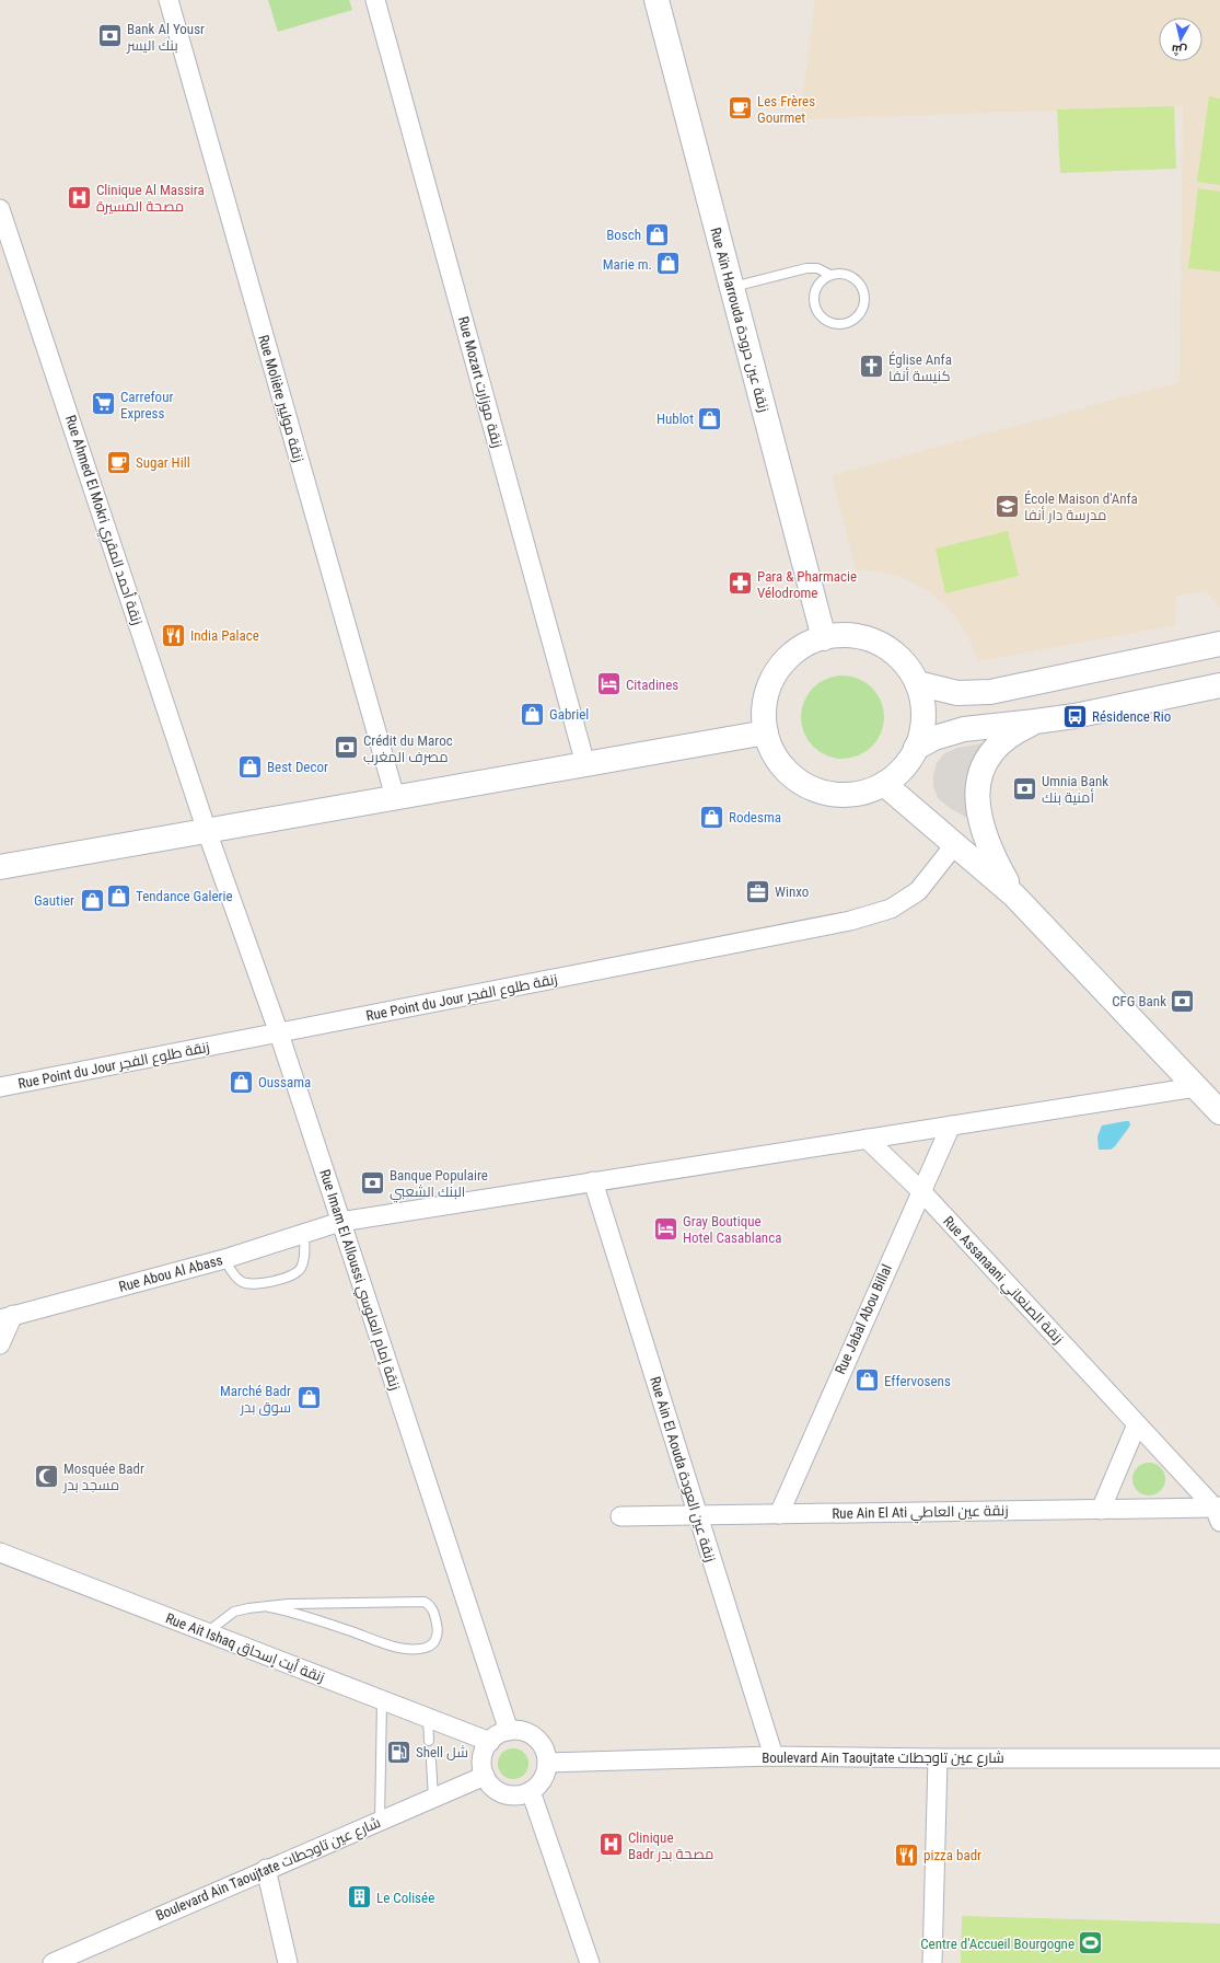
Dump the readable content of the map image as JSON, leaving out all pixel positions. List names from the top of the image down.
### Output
{
  "streets": {
    "main road": ["Rue Aïn Harrouda زنقة عين حرودة"],
    "street": [
      "Rue Mozart زنقة موزارت",
      "Rue Molière زنقة موليير",
      "Rue Ahmed El Mokri زنقة أحمد المقري",
      "Rue Point du Jour زنقة طلوع الفجر",
      "Rue Abou Al Abass",
      "Rue Imam El Alloussi زنقة إمام العلوسي",
      "Rue Assanaani زنقة الصنعاني",
      "Rue Jabal Abou Billal",
      "Rue Ain El Aouda زنقة عين العودة",
      "Rue Ain El Ati زنقة عين العاطي",
      "Rue Ait Ishaq زنقة أيت إسحاق",
      "Boulevard Ain Taoujtate شارع عين تاوجطات"
    ]
  },
  "crossings": [
    ["Rue Ahmed El Mokri زنقة أحمد المقري", "Rue Imam El Alloussi زنقة إمام العلوسي"],
    ["Rue Point du Jour زنقة طلوع الفجر", "Rue Imam El Alloussi زنقة إمام العلوسي"],
    ["Rue Abou Al Abass", "Rue Imam El Alloussi زنقة إمام العلوسي"],
    ["Rue Abou Al Abass", "Rue Assanaani زنقة الصنعاني"],
    ["Rue Abou Al Abass", "Rue Jabal Abou Billal"],
    ["Rue Abou Al Abass", "Rue Ain El Aouda زنقة عين العودة"],
    ["Rue Imam El Alloussi زنقة إمام العلوسي", "Rue Ait Ishaq زنقة أيت إسحاق"],
    ["Rue Imam El Alloussi زنقة إمام العلوسي", "Boulevard Ain Taoujtate شارع عين تاوجطات"],
    ["Rue Assanaani زنقة الصنعاني", "Rue Jabal Abou Billal"],
    ["Rue Assanaani زنقة الصنعاني", "Rue Ain El Ati زنقة عين العاطي"],
    ["Rue Jabal Abou Billal", "Rue Ain El Ati زنقة عين العاطي"],
    ["Rue Ain El Aouda زنقة عين العودة", "Rue Ain El Ati زنقة عين العاطي"],
    ["Rue Ain El Aouda زنقة عين العودة", "Boulevard Ain Taoujtate شارع عين تاوجطات"],
    ["Rue Ait Ishaq زنقة أيت إسحاق", "Boulevard Ain Taoujtate شارع عين تاوجطات"]
  ],
  "places": {
    "bank": [
      "Bank Al Yousr بنك اليسر",
      "Crédit du Maroc مصرف المغرب",
      "Umnia Bank أمنية بنك",
      "CFG Bank",
      "Banque Populaire البنك الشعبي"
    ],
    "cafe": ["Les Frères Gourmet", "Sugar Hill"],
    "hospital": ["Clinique Al Massira مصحة المسيرة", "Clinique Badr مصحة بدر"],
    "shop": [
      "Bosch",
      "Marie m.",
      "Hublot",
      "Gabriel",
      "Best Decor",
      "Rodesma",
      "Tendance Galerie",
      "Gautier",
      "Oussama",
      "Effervosens",
      "Marché Badr سوق بدر"
    ],
    "church": ["Église Anfa كنيسة أنفا"],
    "supermarket": ["Carrefour Express"],
    "school or university": ["École Maison d'Anfa مدرسة دار أنفا"],
    "pharmacy": ["Para & Pharmacie Vélodrome"],
    "restaurant": ["India Palace", "pizza badr"],
    "hotel": ["Citadines", "Gray Boutique Hotel Casablanca"],
    "bus stop": ["Résidence Rio"],
    "office": ["Winxo"],
    "mosque": ["Mosquée Badr مسجد بدر"],
    "fuel station": ["Shell شل"],
    "building": ["Le Colisée"],
    "sports": ["Centre d'Accueil Bourgogne"]
  },
  "north": "bottom"
}
